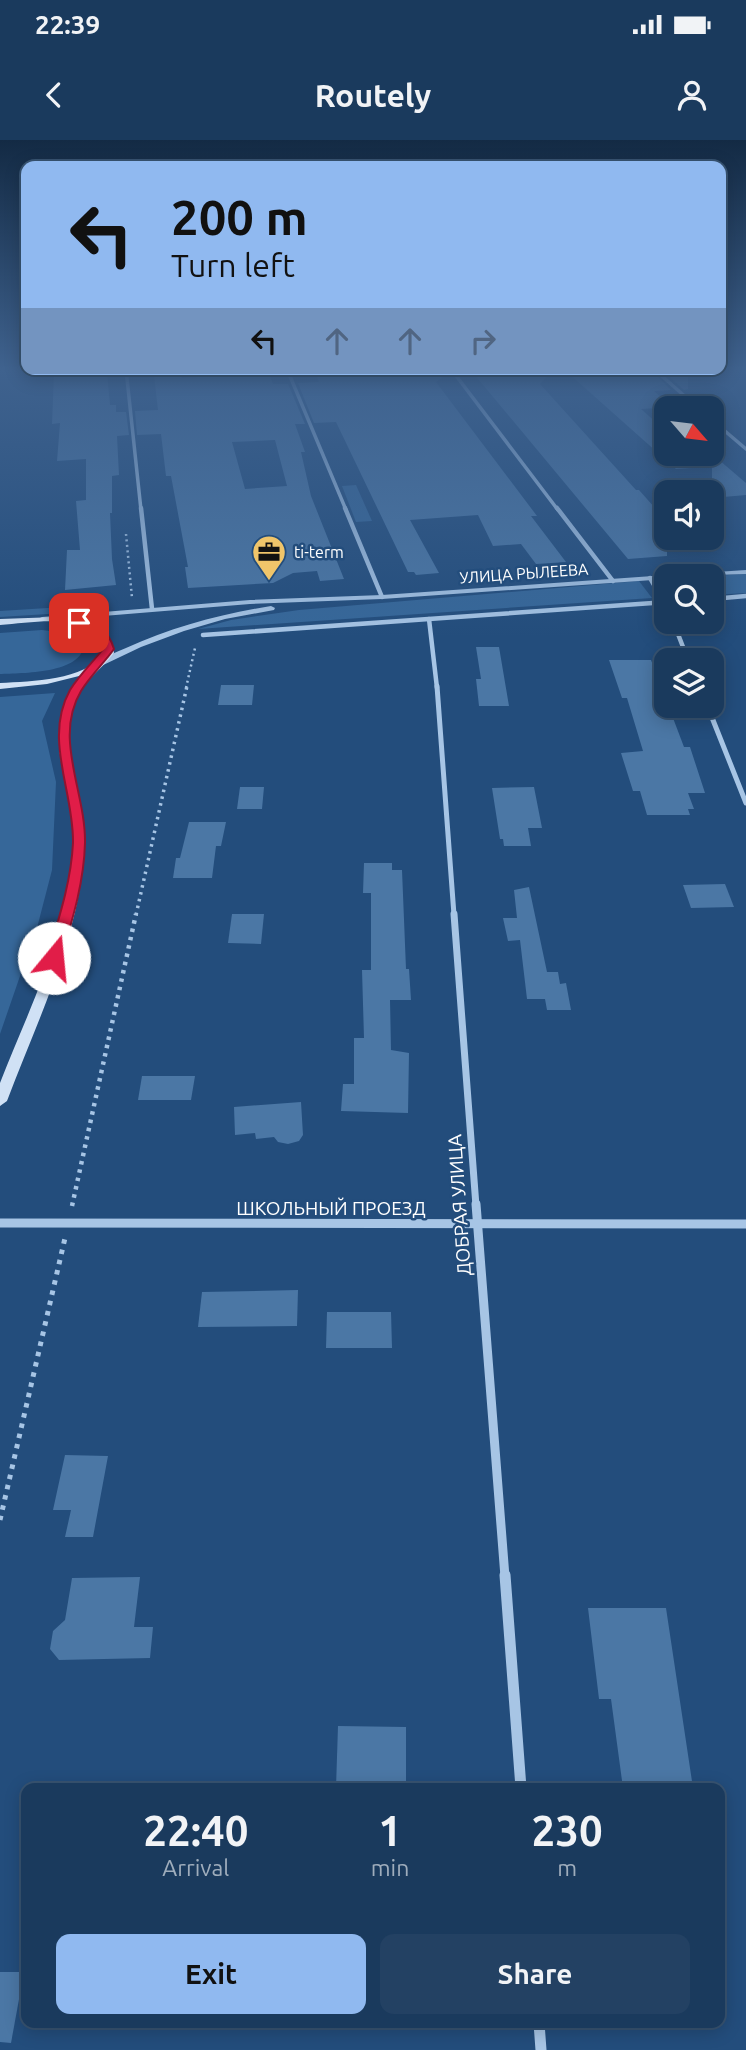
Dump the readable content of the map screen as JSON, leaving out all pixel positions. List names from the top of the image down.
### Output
{
  "streets": {
    "street": ["УЛИЦА РЫЛЕЕВА", "ДОБРАЯ УЛИЦА", "ШКОЛЬНЫЙ ПРОЕЗД"]
  },
  "crossings": [
    ["ДОБРАЯ УЛИЦА", "ШКОЛЬНЫЙ ПРОЕЗД"]
  ],
  "places": {
    "office": ["ti-term"]
  },
  "north": "bottom right",
  "page": {
    "status": "22:39",
    "header": "Routely",
    "turn": ["200 m", "Turn left"],
    "eta": [
      "22:40",
      "Arrival",
      "1",
      "min",
      "230",
      "m"
    ],
    "buttons": ["Exit", "Share"]
  }
}
